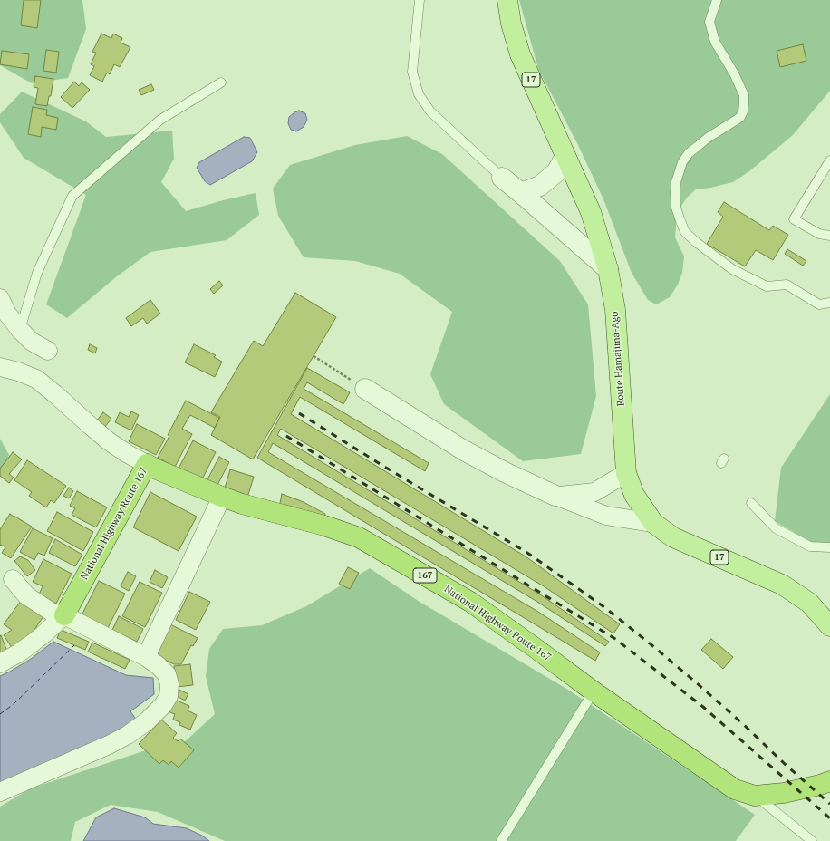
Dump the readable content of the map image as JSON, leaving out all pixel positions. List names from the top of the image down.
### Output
{
  "streets": {
    "highway": ["National Highway Route 167", "167"],
    "main road": ["17", "Route Hamajima-Ago"]
  }
}
